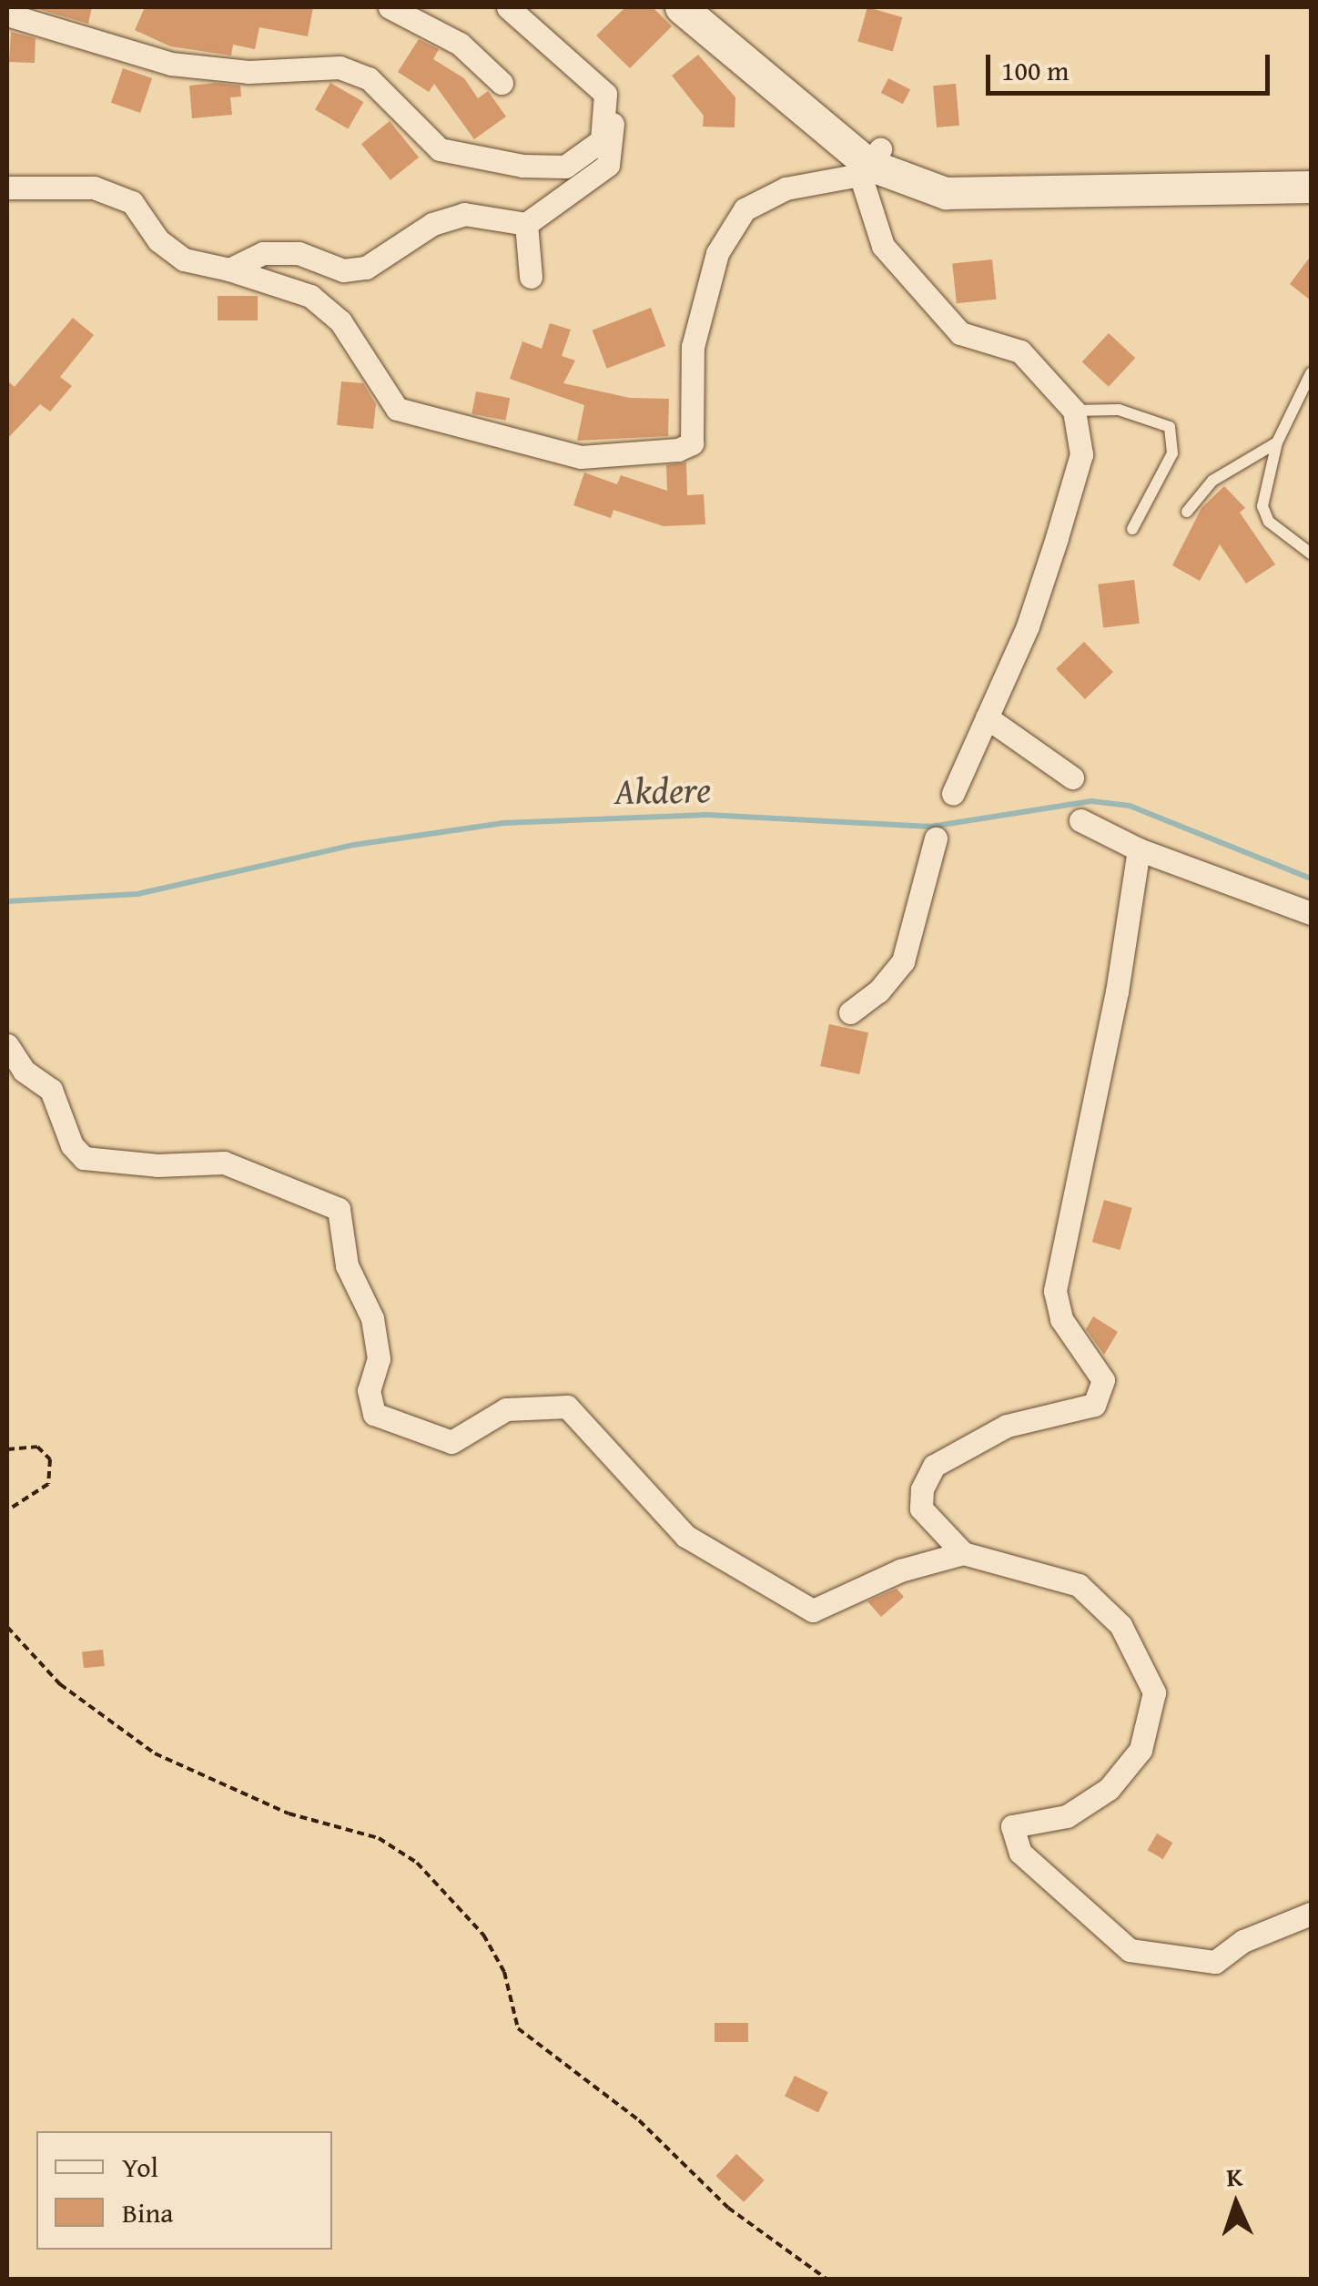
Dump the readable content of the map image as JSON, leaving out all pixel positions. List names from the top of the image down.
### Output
{
  "water": ["Akdere"],
  "legend": ["Yol", "Bina"],
  "scale_bar": "100 m",
  "north": "top"
}
